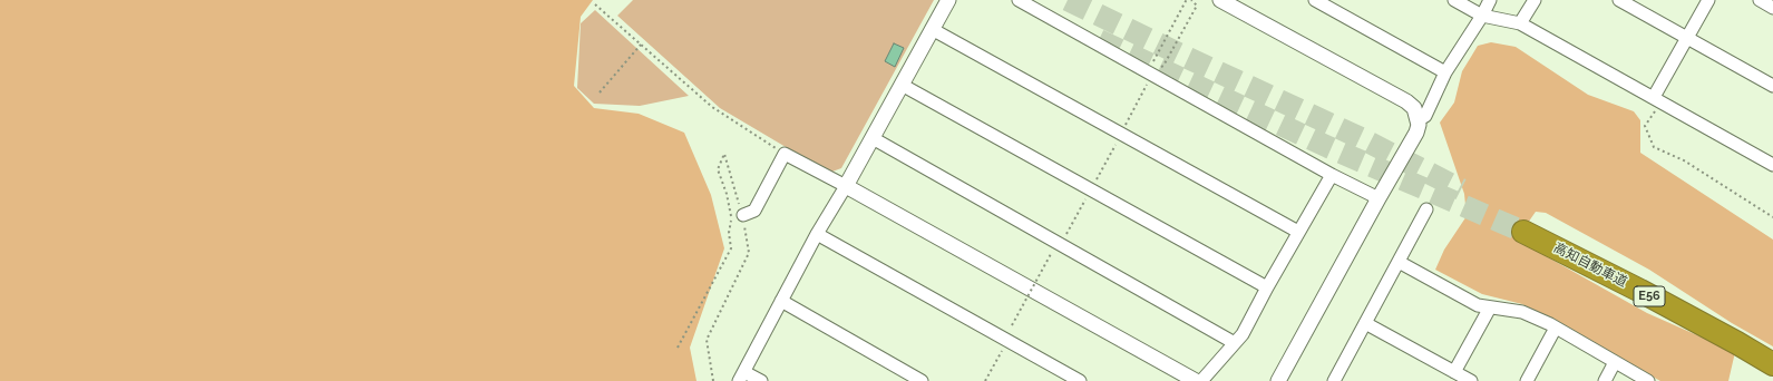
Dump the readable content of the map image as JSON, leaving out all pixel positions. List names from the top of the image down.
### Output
{
  "streets": {
    "highway": ["高知自動車道", "E56"]
  }
}
